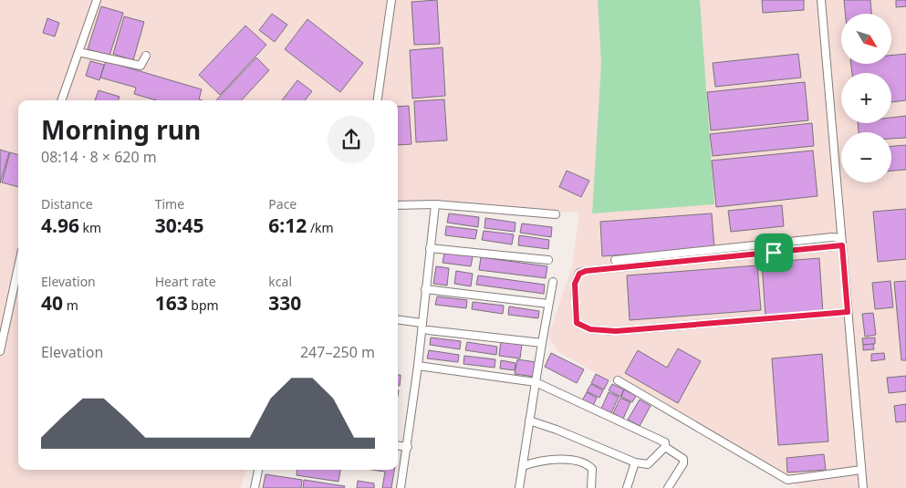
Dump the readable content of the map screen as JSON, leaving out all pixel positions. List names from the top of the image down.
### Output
{
  "north": "bottom right",
  "page": {
    "map_buttons": ["+", "−"],
    "heading": ["Morning run", "08:14 · 8 × 620 m"],
    "stats": [
      ["Distance", "4.96 km"],
      ["Time", "30:45"],
      ["Pace", "6:12 /km"],
      ["Elevation", "40 m"],
      ["Heart rate", "163 bpm"],
      ["kcal", "330"]
    ],
    "chart": ["Elevation", "247–250 m"]
  }
}
